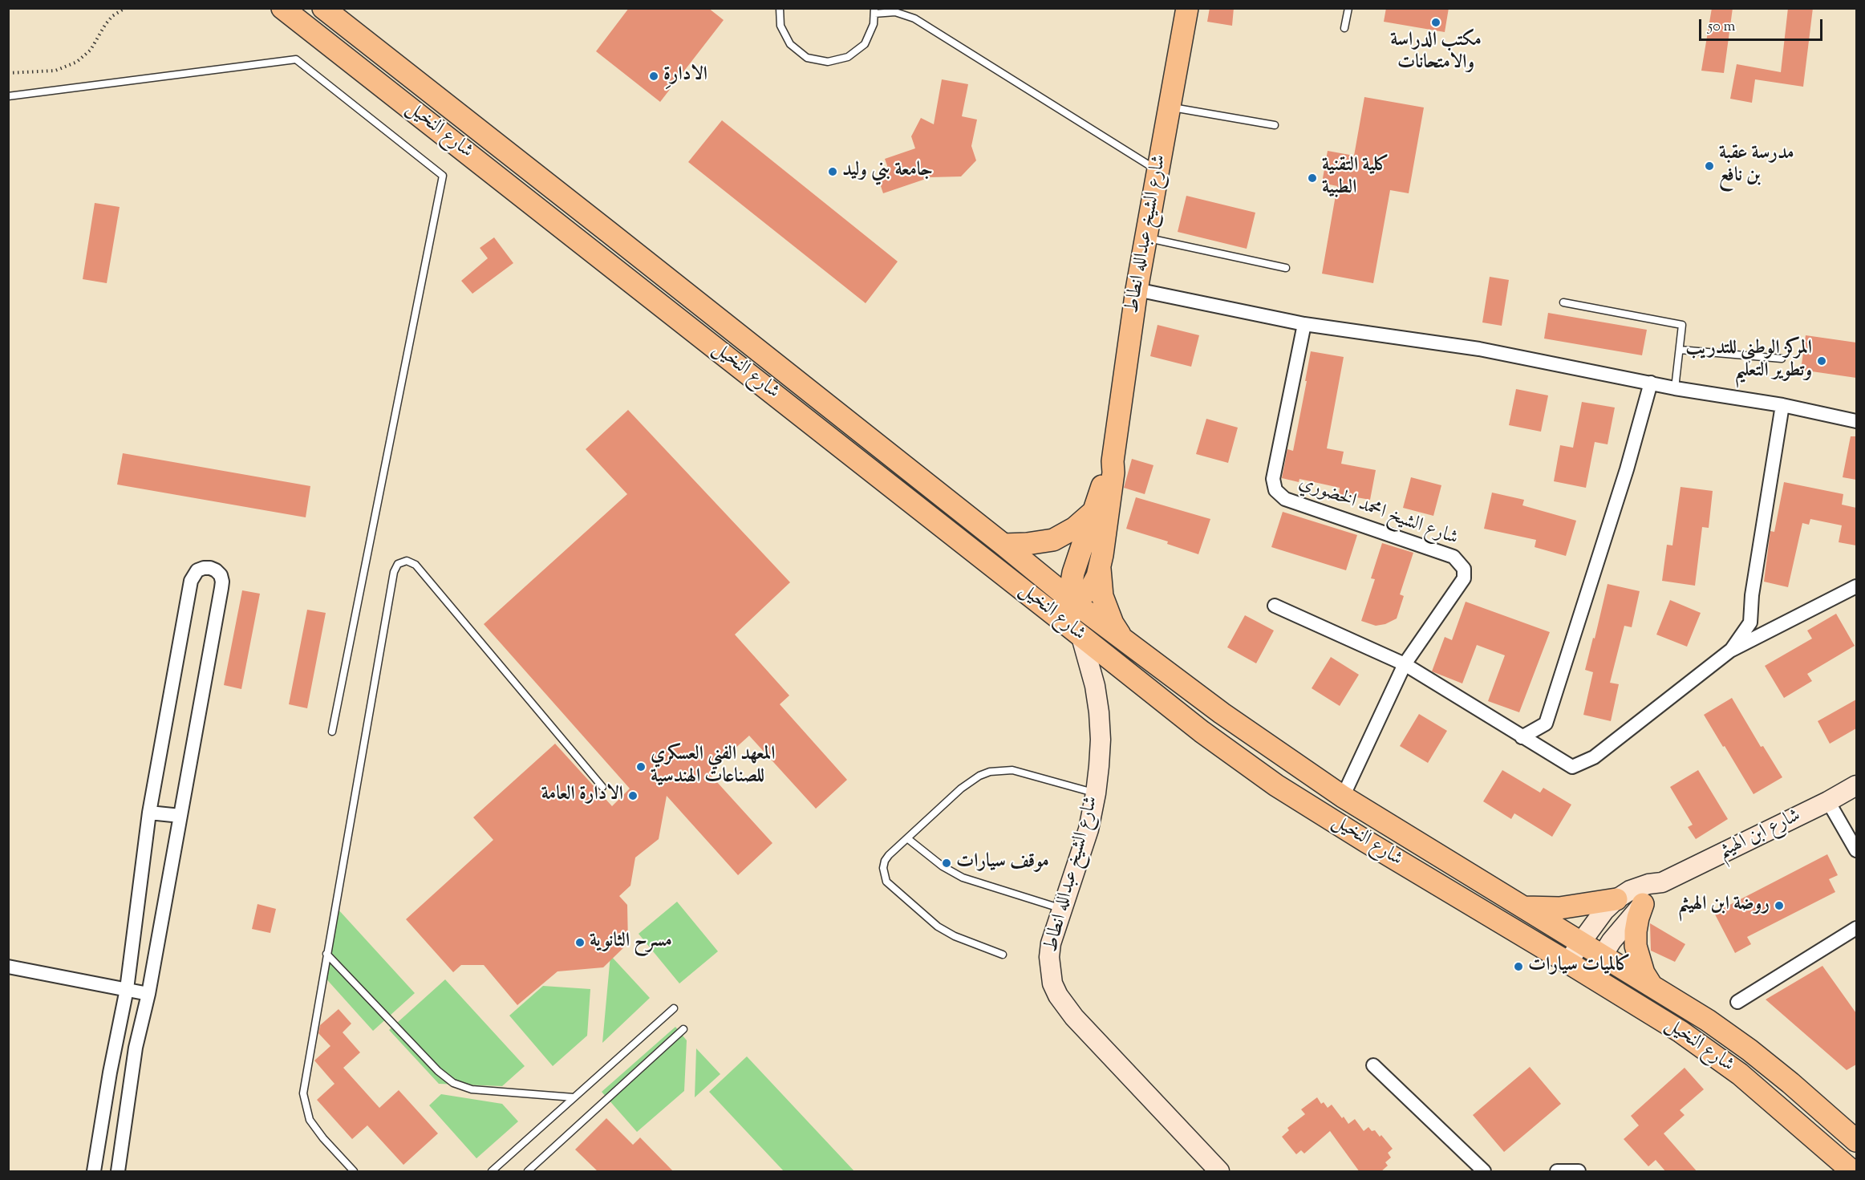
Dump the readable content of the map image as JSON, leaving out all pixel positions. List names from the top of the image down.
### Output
{
  "streets": {
    "main road": ["شارع النخيل", "شارع الشيخ عبدالله انطاط", "شارع ابن الهيثم"],
    "street": ["شارع الشيخ امحمد الخضوري"]
  },
  "crossings": [
    ["شارع النخيل", "شارع الشيخ عبدالله انطاط"],
    ["شارع النخيل", "شارع الشيخ امحمد الخضوري"]
  ],
  "places": [
    "مكتب الدراسة والامتحانات",
    "ِالادارة",
    "مدرسة عقبة بن نافع",
    "جامعة بني وليد",
    "كلية التقنية الطبية",
    "المركز الوطني للتدريب وتطوير التعليم",
    "المعهد الفني العسكري للصناعات الهندسية",
    "الادارة العامة",
    "موقف سيارات",
    "روضة ابن الهيثم",
    "مسرح الثانوية",
    "كالميات سيارات"
  ],
  "scale_bar": "50 m"
}
